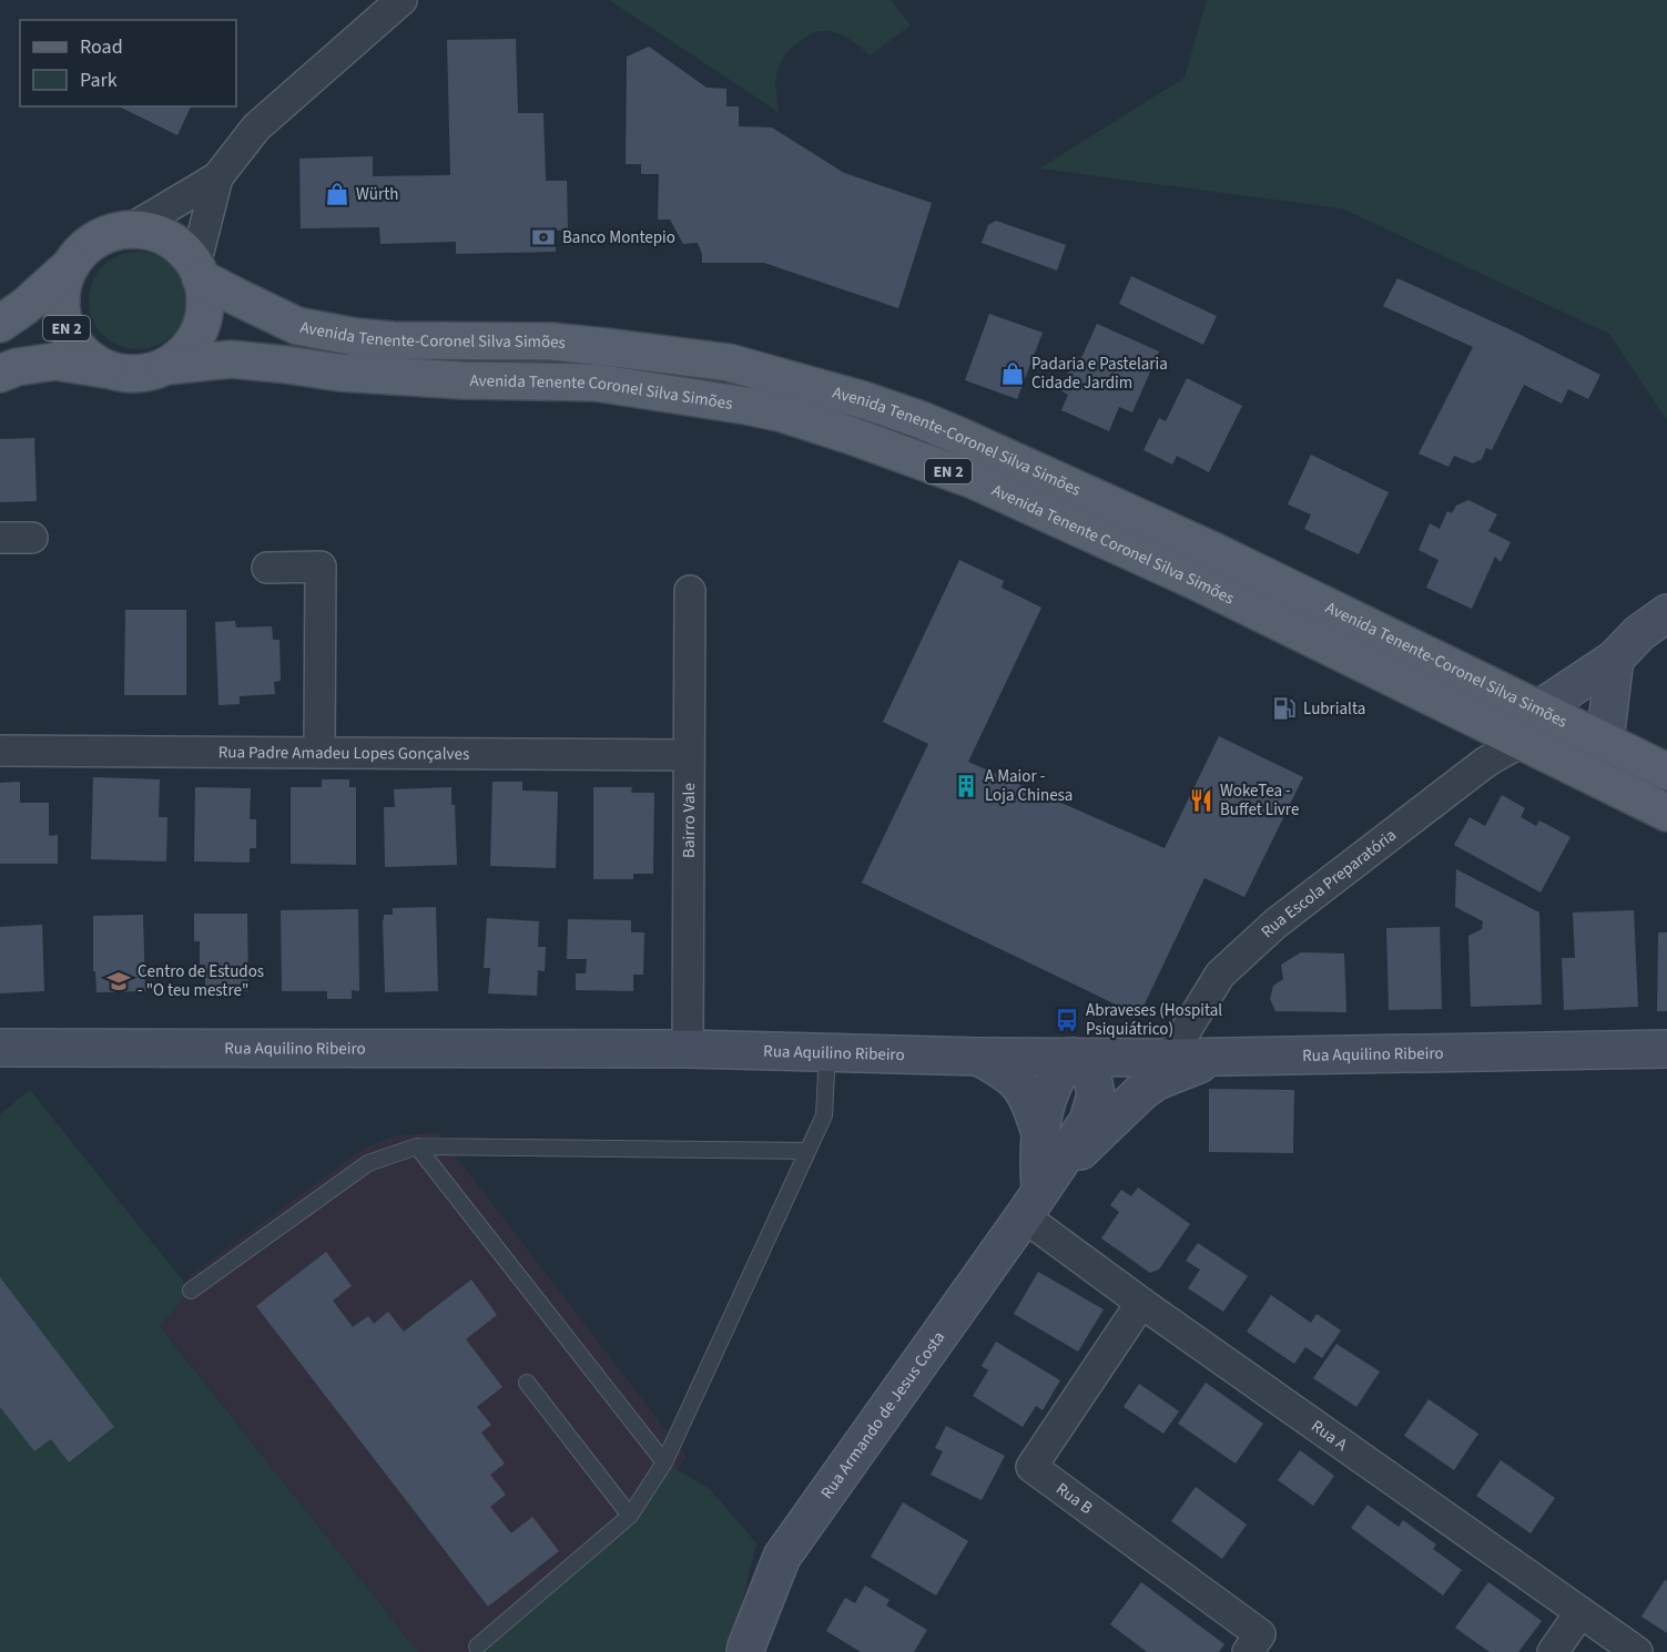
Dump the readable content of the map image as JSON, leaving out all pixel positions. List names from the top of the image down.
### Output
{
  "streets": {
    "main road": ["EN 2", "Avenida Tenente-Coronel Silva Simões", "Avenida Tenente Coronel Silva Simões"],
    "street": [
      "Rua Padre Amadeu Lopes Gonçalves",
      "Bairro Vale",
      "Rua Escola Preparatória",
      "Rua Aquilino Ribeiro",
      "Rua Armando de Jesus Costa",
      "Rua A",
      "Rua B"
    ]
  },
  "crossings": [
    ["EN 2", "Avenida Tenente-Coronel Silva Simões"],
    ["EN 2", "Avenida Tenente Coronel Silva Simões"],
    ["Avenida Tenente-Coronel Silva Simões", "Avenida Tenente Coronel Silva Simões"],
    ["Avenida Tenente-Coronel Silva Simões", "Rua Escola Preparatória"],
    ["Avenida Tenente Coronel Silva Simões", "Rua Escola Preparatória"],
    ["Rua Padre Amadeu Lopes Gonçalves", "Bairro Vale"],
    ["Bairro Vale", "Rua Aquilino Ribeiro"],
    ["Rua Escola Preparatória", "Rua Aquilino Ribeiro"],
    ["Rua Armando de Jesus Costa", "Rua A"],
    ["Rua A", "Rua B"]
  ],
  "places": {
    "shop": ["Würth", "Padaria e Pastelaria Cidade Jardim"],
    "bank": ["Banco Montepio"],
    "fuel station": ["Lubrialta"],
    "building": ["A Maior - Loja Chinesa"],
    "restaurant": ["WokeTea - Buffet Livre"],
    "school or university": ["Centro de Estudos - \"O teu mestre\""],
    "bus stop": ["Abraveses (Hospital Psiquiátrico)"]
  },
  "legend": ["Road", "Park"]
}
